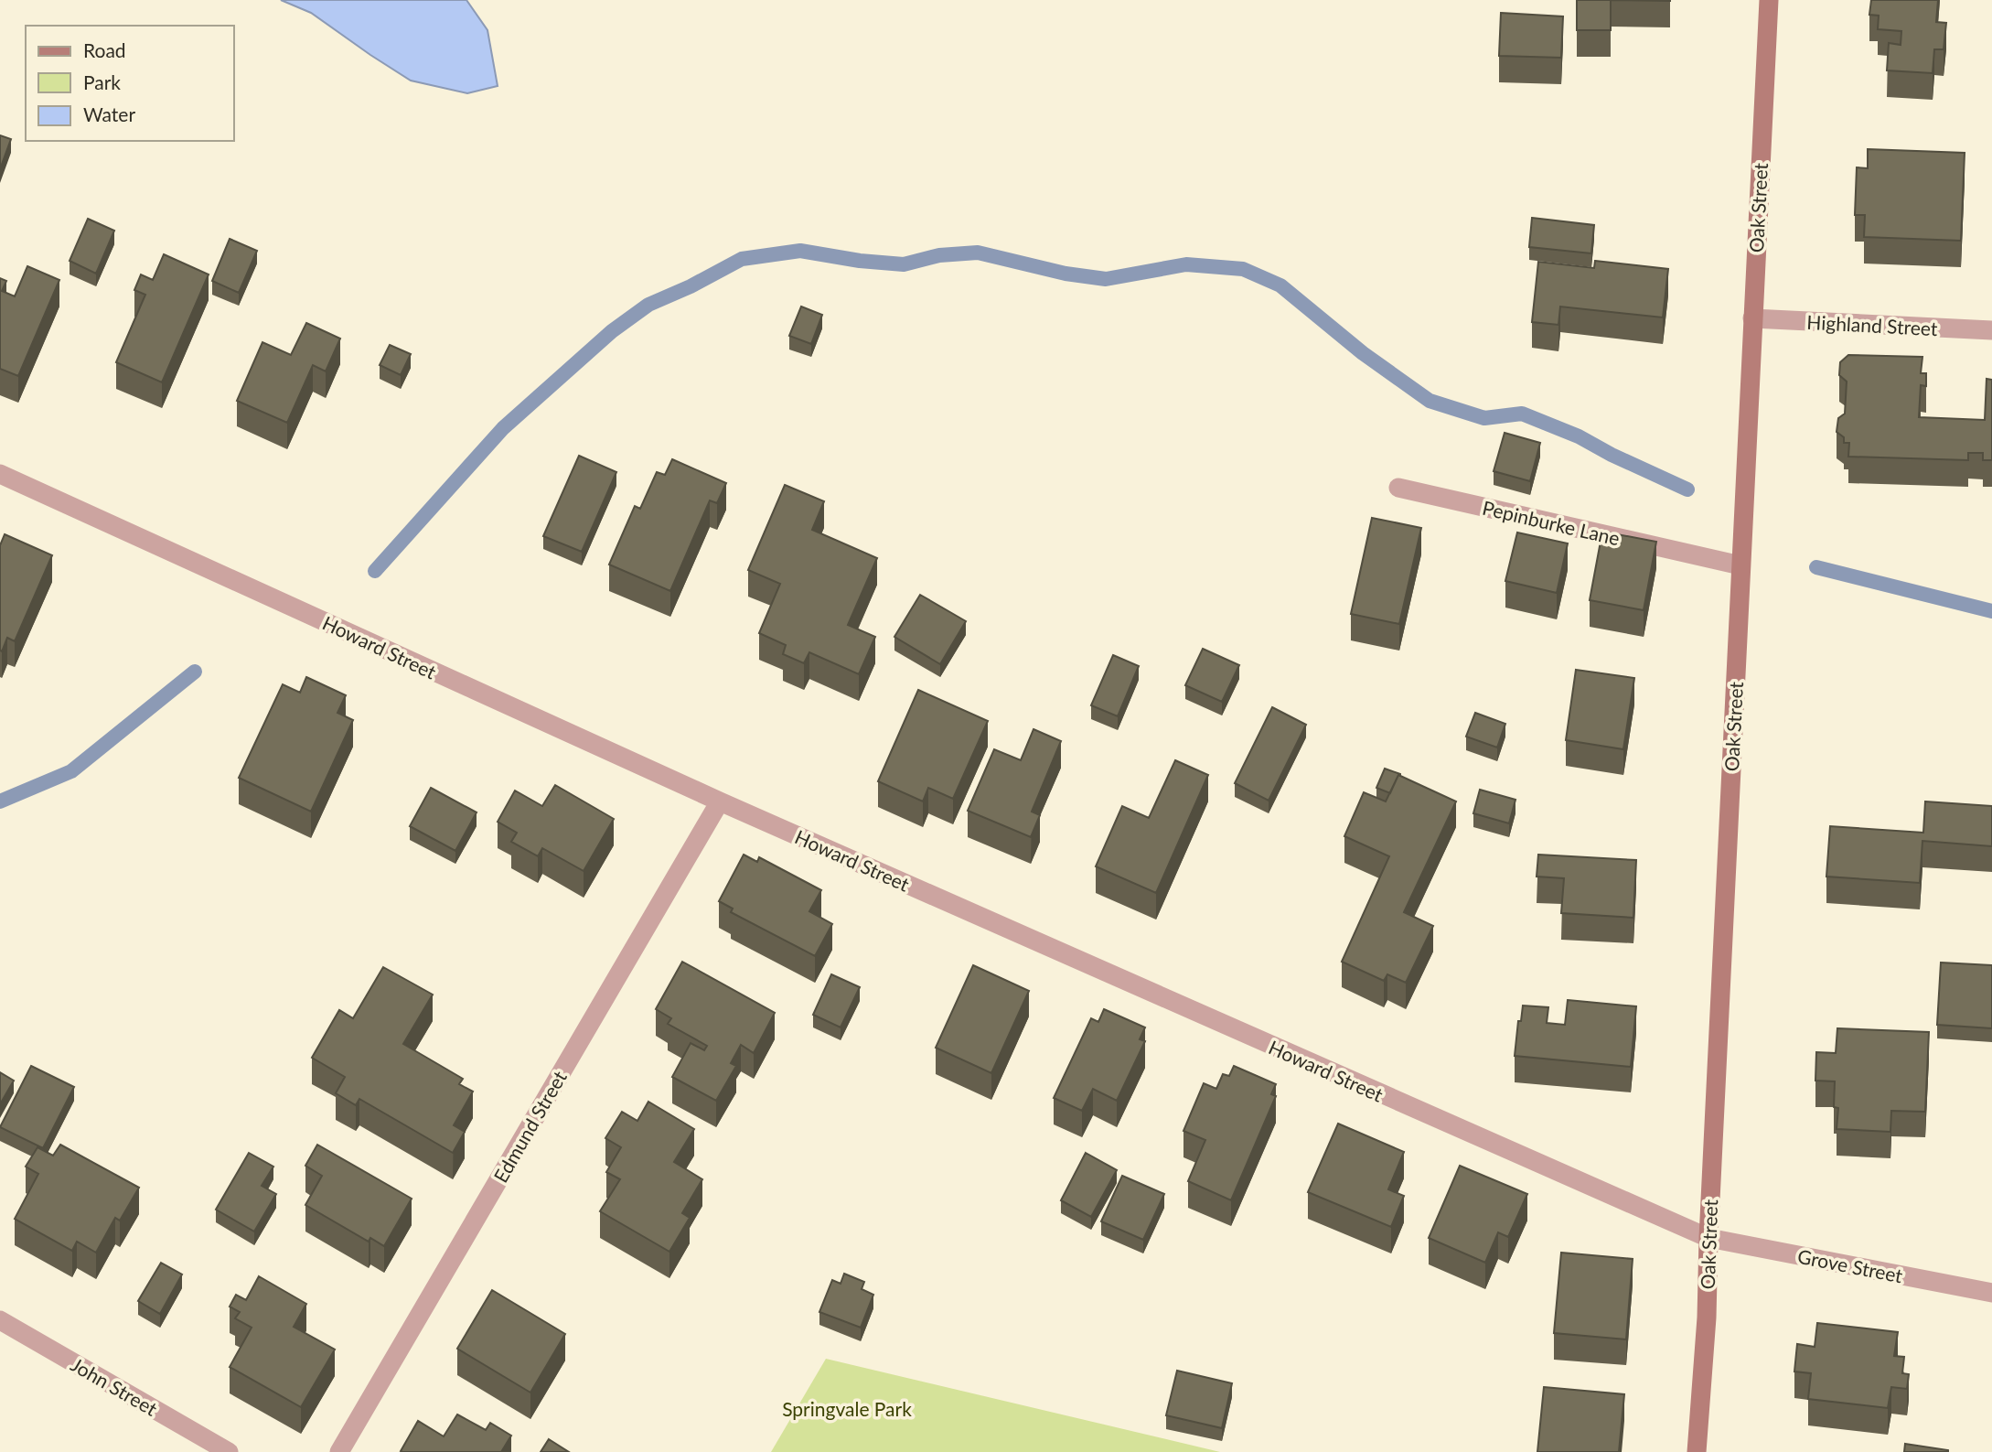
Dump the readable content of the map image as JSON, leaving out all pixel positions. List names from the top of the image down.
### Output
{
  "streets": {
    "main road": ["Oak Street"],
    "street": [
      "Highland Street",
      "Pepinburke Lane",
      "Howard Street",
      "Edmund Street",
      "Grove Street",
      "John Street"
    ]
  },
  "crossings": [
    ["Oak Street", "Highland Street"],
    ["Oak Street", "Pepinburke Lane"],
    ["Oak Street", "Howard Street"],
    ["Oak Street", "Grove Street"],
    ["Howard Street", "Edmund Street"],
    ["Howard Street", "Grove Street"]
  ],
  "parks": ["Springvale Park"],
  "legend": ["Road", "Park", "Water"]
}
